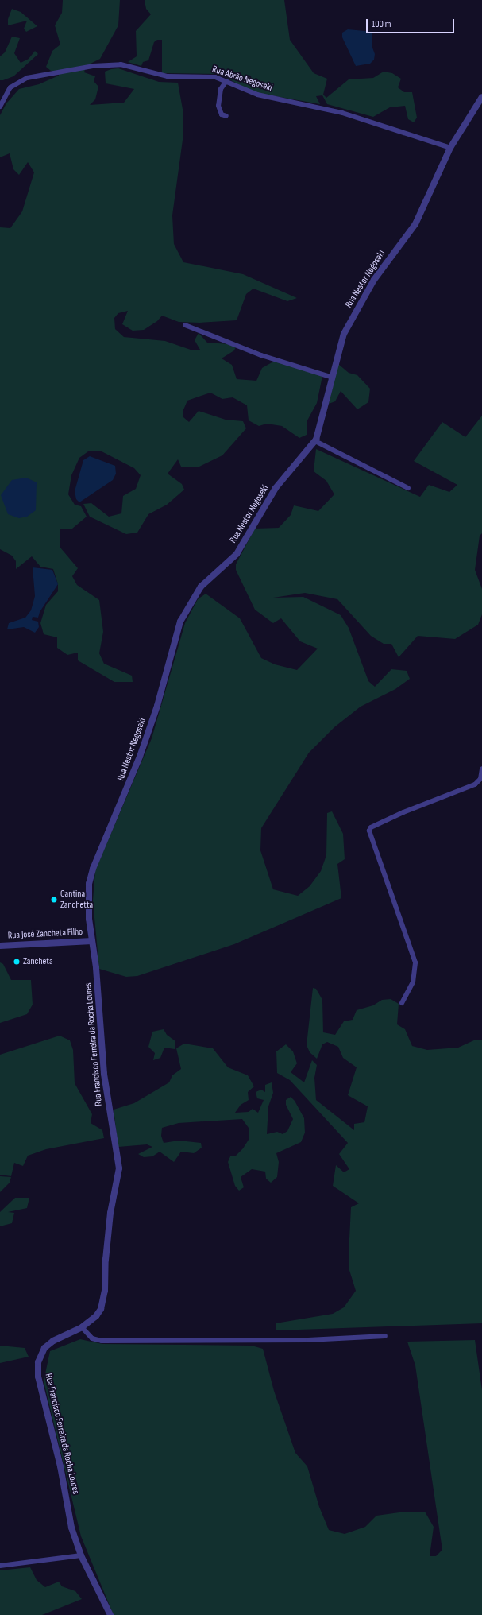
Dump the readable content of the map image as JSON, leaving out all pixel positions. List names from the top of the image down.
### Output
{
  "streets": {
    "street": [
      "Rua Abrão Negoseki",
      "Rua Nestor Negoseki",
      "Rua José Zancheta Filho",
      "Rua Francisco Ferreira da Rocha Loures"
    ]
  },
  "crossings": [
    ["Rua Abrão Negoseki", "Rua Nestor Negoseki"],
    ["Rua Nestor Negoseki", "Rua José Zancheta Filho"],
    ["Rua Nestor Negoseki", "Rua Francisco Ferreira da Rocha Loures"],
    ["Rua José Zancheta Filho", "Rua Francisco Ferreira da Rocha Loures"]
  ],
  "places": ["Cantina Zanchetta", "Zancheta"],
  "scale_bar": "100 m"
}
